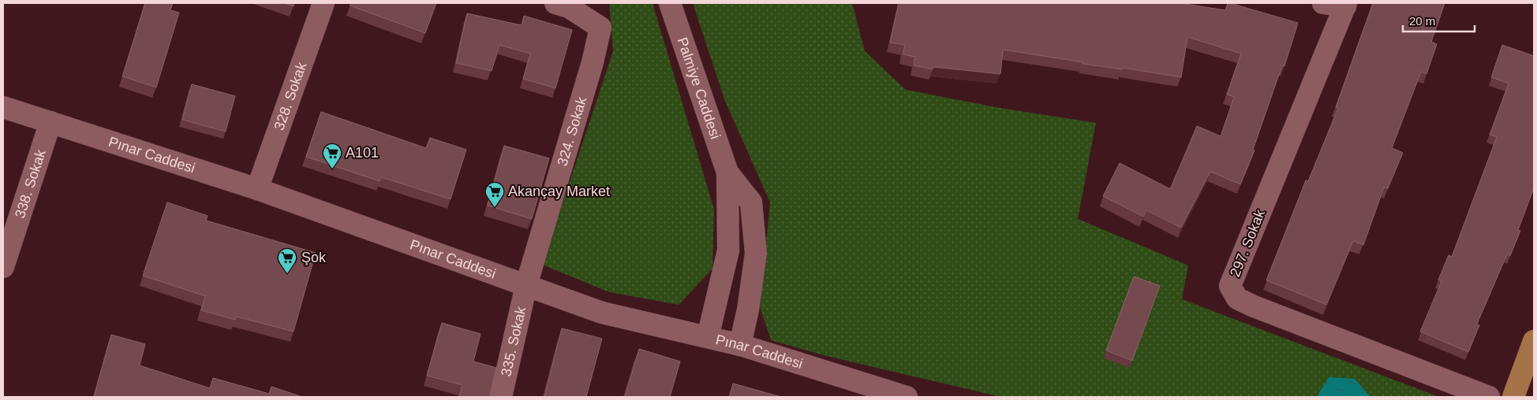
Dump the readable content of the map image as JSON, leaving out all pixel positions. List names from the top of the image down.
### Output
{
  "streets": {
    "street": [
      "Palmiye Caddesi",
      "328. Sokak",
      "324. Sokak",
      "Pınar Caddesi",
      "338. Sokak",
      "297. Sokak",
      "335. Sokak"
    ]
  },
  "crossings": [
    ["Palmiye Caddesi", "Pınar Caddesi"],
    ["328. Sokak", "Pınar Caddesi"],
    ["324. Sokak", "Pınar Caddesi"],
    ["324. Sokak", "335. Sokak"],
    ["Pınar Caddesi", "338. Sokak"],
    ["Pınar Caddesi", "335. Sokak"]
  ],
  "places": {
    "supermarket": ["A101", "Akançay Market", "Şok"]
  },
  "scale_bar": "20 m"
}
